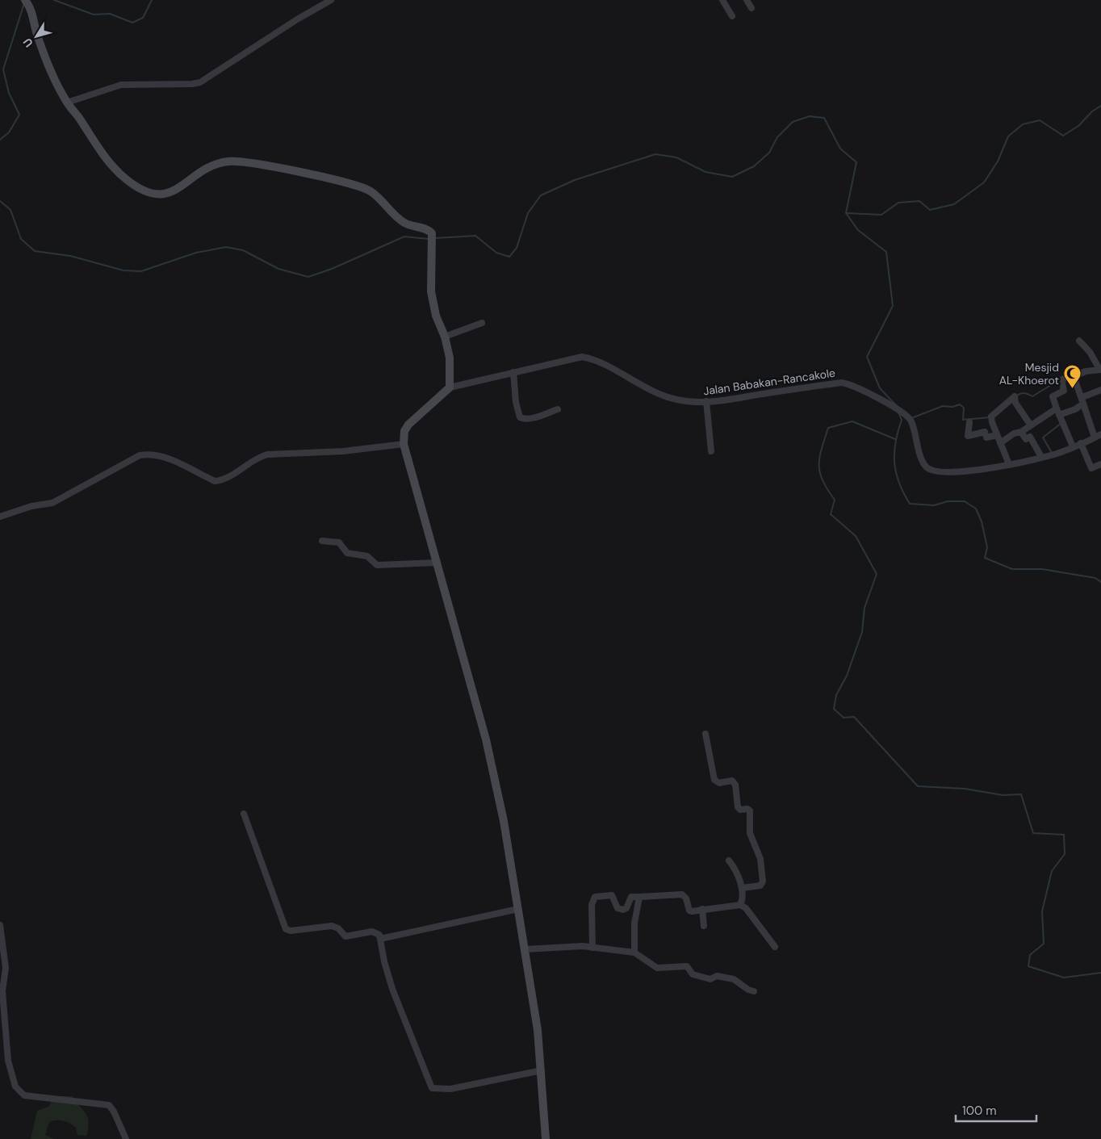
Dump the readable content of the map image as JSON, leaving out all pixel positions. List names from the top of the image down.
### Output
{
  "streets": {
    "street": ["Jalan Babakan-Rancakole"]
  },
  "places": {
    "mosque": ["Mesjid AL-Khoerot"]
  },
  "scale_bar": "100 m",
  "north": "bottom left"
}
